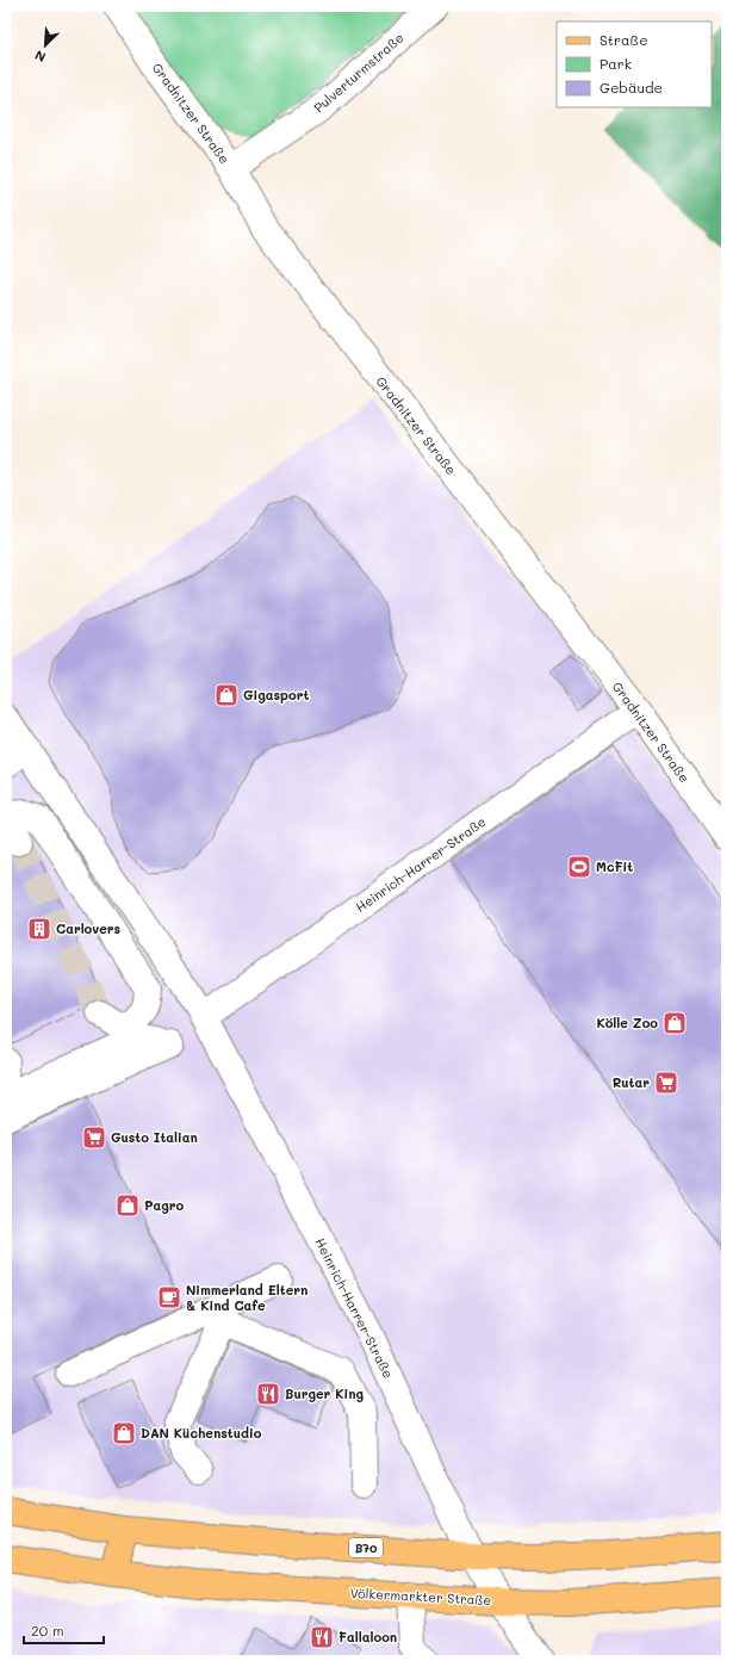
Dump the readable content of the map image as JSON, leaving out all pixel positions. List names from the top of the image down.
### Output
{
  "streets": {
    "main road": ["B70", "Völkermarkter Straße"],
    "street": ["Pulverturmstraße", "Gradnitzer Straße", "Heinrich-Harrer-Straße"]
  },
  "crossings": [
    ["Pulverturmstraße", "Gradnitzer Straße"],
    ["Gradnitzer Straße", "Heinrich-Harrer-Straße"],
    ["Heinrich-Harrer-Straße", "B70"],
    ["Heinrich-Harrer-Straße", "Völkermarkter Straße"]
  ],
  "places": {
    "shop": [
      "Gigasport",
      "Kölle Zoo",
      "Pagro",
      "DAN Küchenstudio"
    ],
    "sports": ["McFit"],
    "building": ["Carlovers"],
    "supermarket": ["Rutar", "Gusto Italian"],
    "cafe": ["Nimmerland Eltern & Kind Cafe"],
    "restaurant": ["Burger King", "Fallaloon"]
  },
  "legend": ["Straße", "Park", "Gebäude"],
  "scale_bar": "20 m",
  "north": "bottom left"
}
